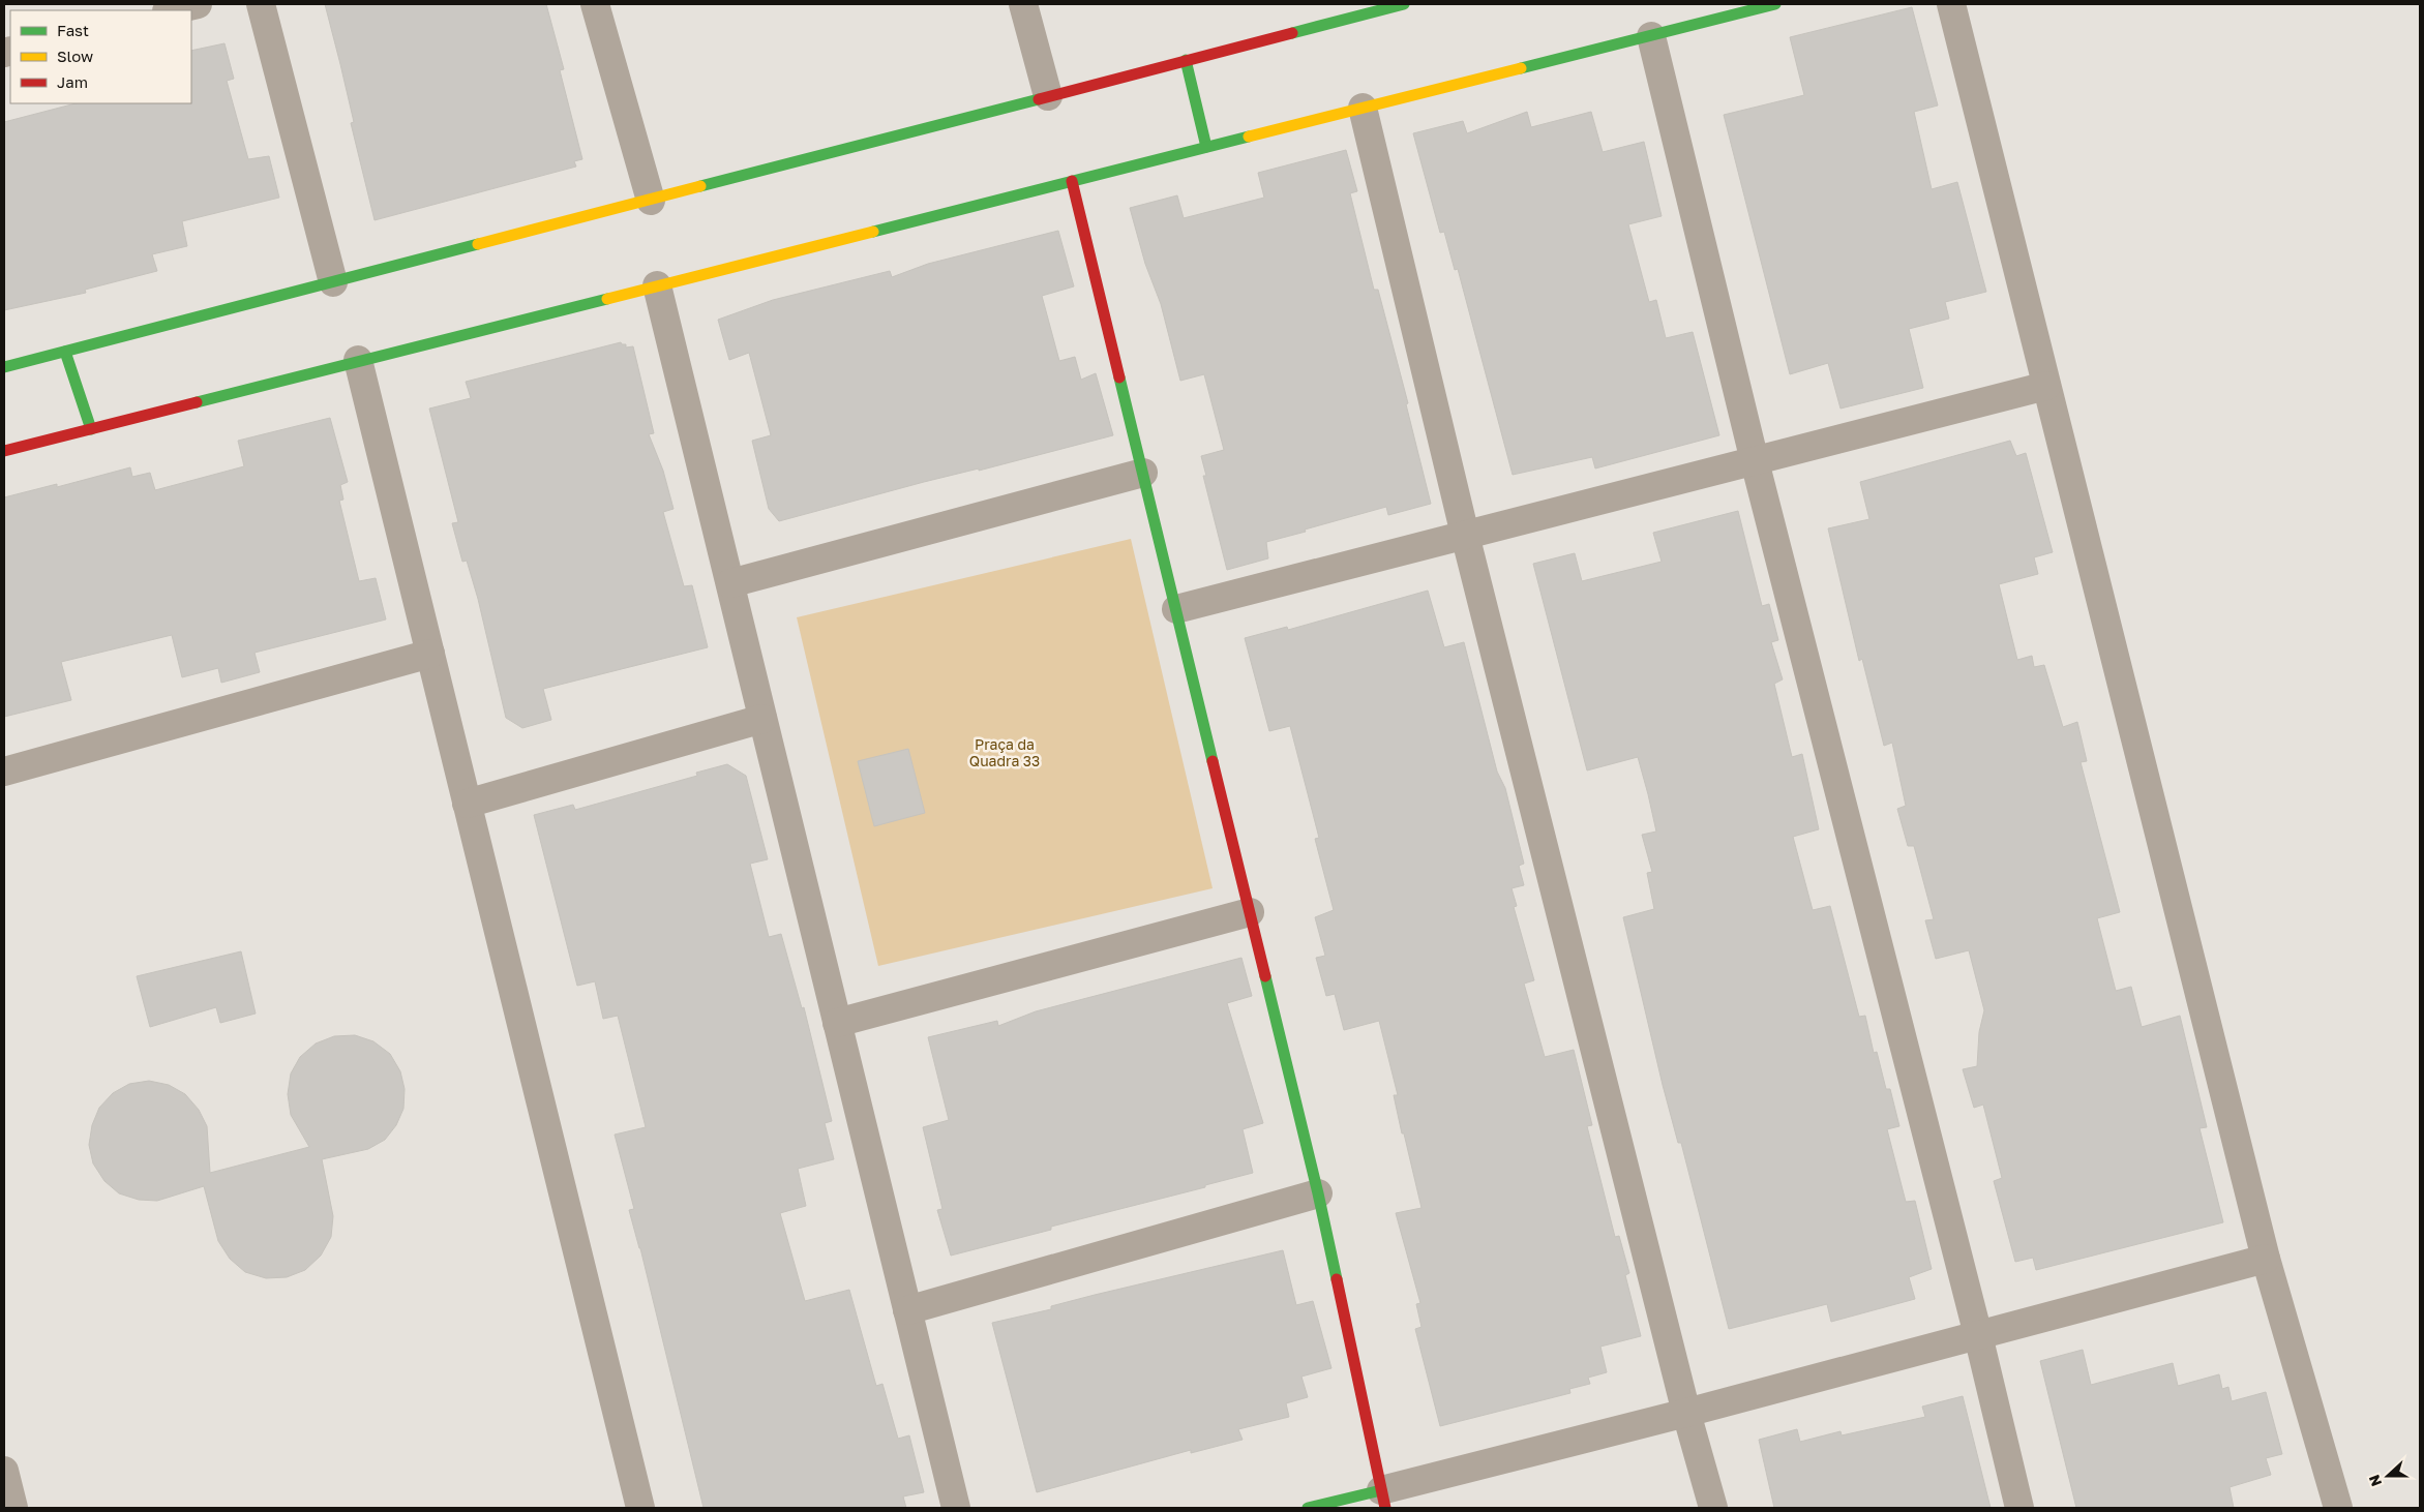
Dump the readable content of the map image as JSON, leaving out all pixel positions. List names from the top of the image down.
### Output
{
  "parks": ["Praça da Quadra 33"],
  "legend": ["Fast", "Slow", "Jam"],
  "north": "left"
}
